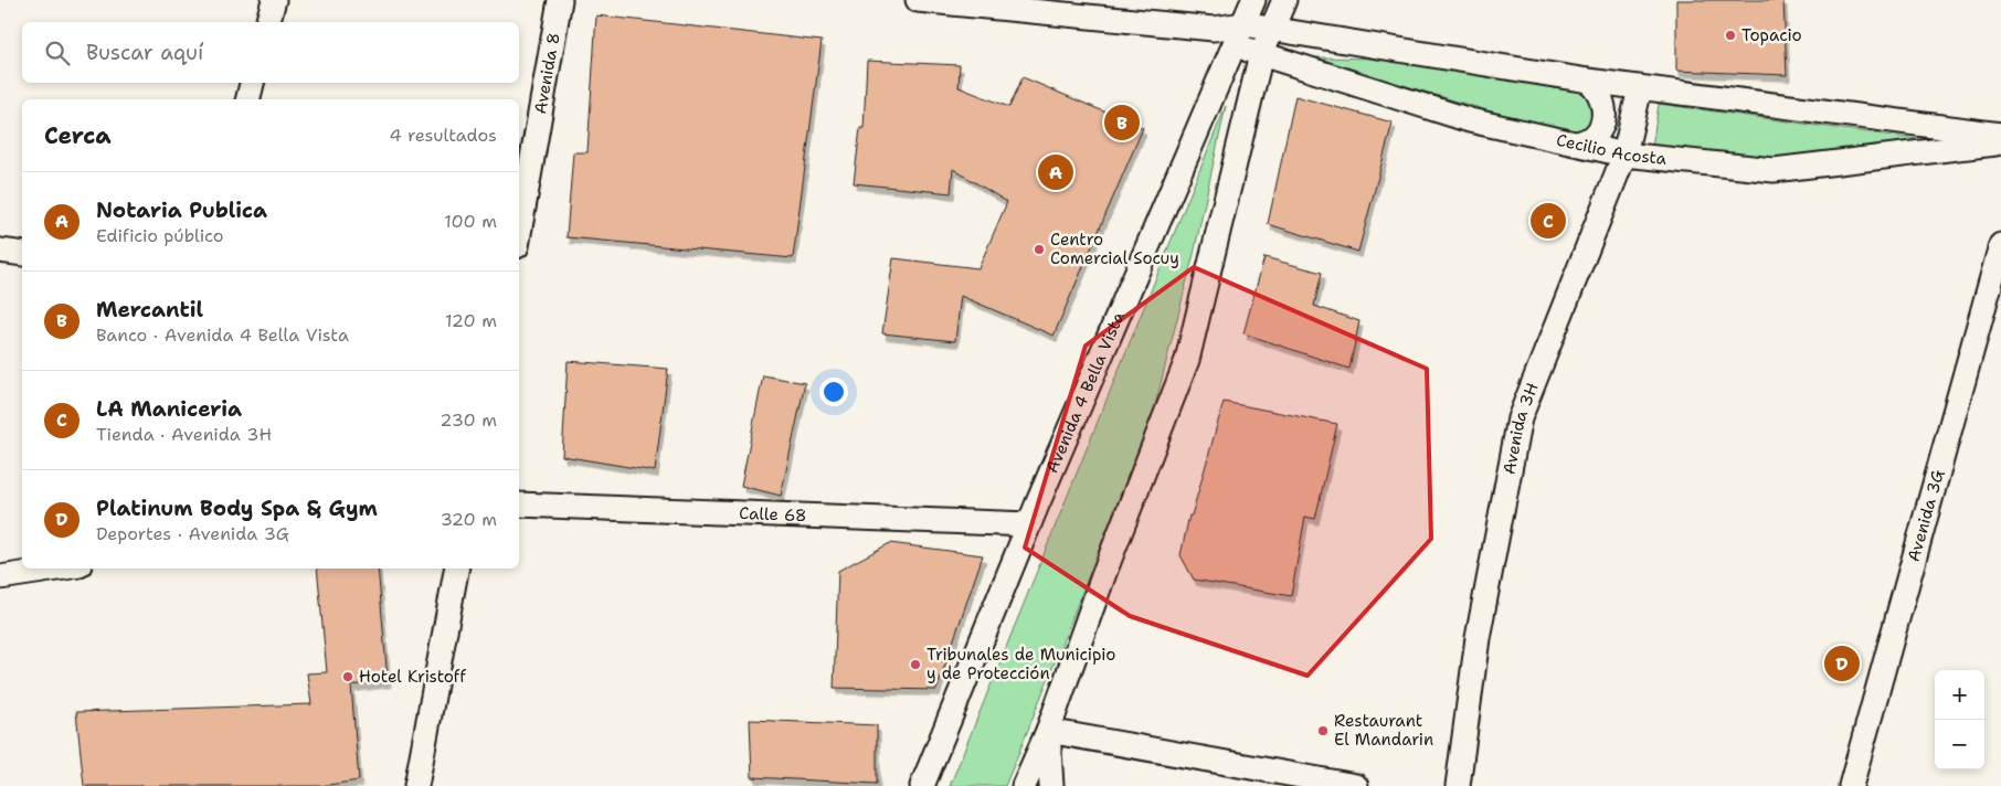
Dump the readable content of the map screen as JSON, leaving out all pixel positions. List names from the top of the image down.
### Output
{
  "streets": {
    "street": [
      "Avenida 8",
      "Cecilio Acosta",
      "Avenida 4 Bella Vista",
      "Avenida 3H",
      "Calle 68",
      "Avenida 3G"
    ]
  },
  "crossings": [
    ["Cecilio Acosta", "Avenida 4 Bella Vista"],
    ["Cecilio Acosta", "Avenida 3H"],
    ["Avenida 4 Bella Vista", "Calle 68"]
  ],
  "places": [
    "Topacio",
    "Centro Comercial Socuy",
    "Tribunales de Municipio y de Protección",
    "Hotel Kristoff",
    "Restaurant El Mandarin"
  ],
  "page": {
    "search": "Buscar aquí",
    "heading": ["Cerca", "4 resultados"],
    "pins": [
      "B",
      "A",
      "C",
      "D"
    ],
    "list": [
      {
        "mark": "A",
        "name": "Notaria Publica",
        "note": "Edificio público",
        "value": "100 m"
      },
      {
        "mark": "B",
        "name": "Mercantil",
        "note": "Banco · Avenida 4 Bella Vista",
        "value": "120 m"
      },
      {
        "mark": "C",
        "name": "LA Maniceria",
        "note": "Tienda · Avenida 3H",
        "value": "230 m"
      },
      {
        "mark": "D",
        "name": "Platinum Body Spa & Gym",
        "note": "Deportes · Avenida 3G",
        "value": "320 m"
      }
    ],
    "map_buttons": ["+", "−"]
  }
}
